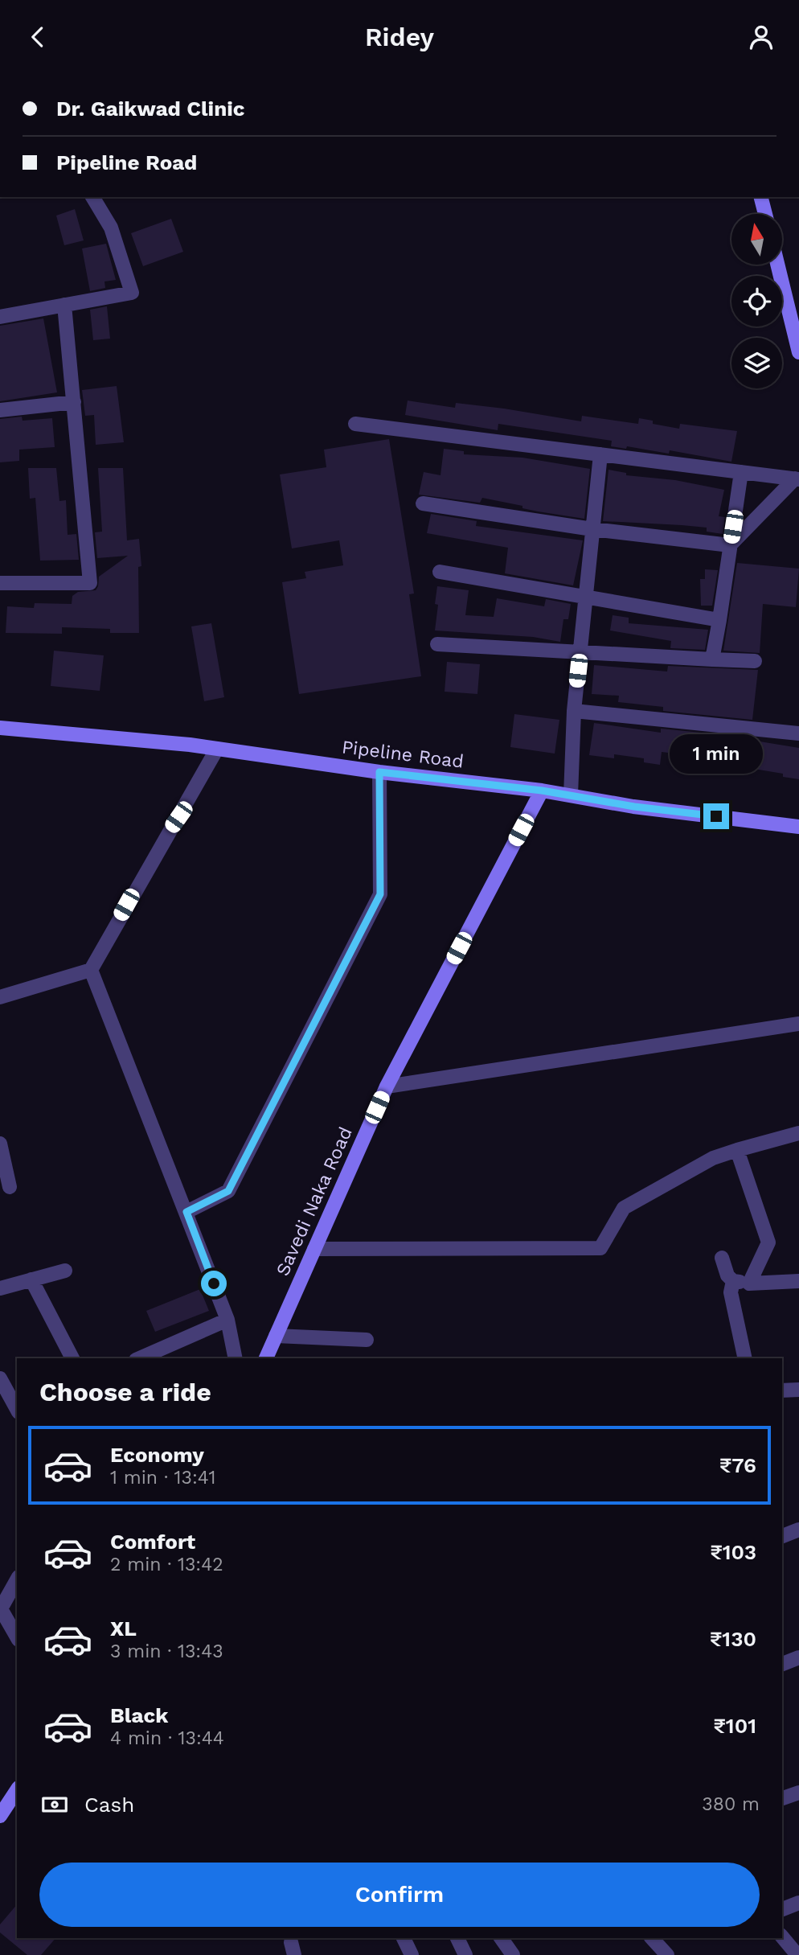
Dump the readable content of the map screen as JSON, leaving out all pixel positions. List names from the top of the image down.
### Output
{
  "streets": {
    "street": ["Pipeline Road", "Savedi Naka Road"]
  },
  "crossings": [
    ["Pipeline Road", "Savedi Naka Road"]
  ],
  "north": "top",
  "page": {
    "header": "Ridey",
    "banner": ["Dr. Gaikwad Clinic", "Pipeline Road"],
    "bubble": "1 min",
    "heading": "Choose a ride",
    "list": [
      {
        "name": "Economy",
        "note": "1 min · 13:41",
        "value": "₹76"
      },
      {
        "name": "Comfort",
        "note": "2 min · 13:42",
        "value": "₹103"
      },
      {
        "name": "XL",
        "note": "3 min · 13:43",
        "value": "₹130"
      },
      {
        "name": "Black",
        "note": "4 min · 13:44",
        "value": "₹101"
      }
    ],
    "pay": ["Cash", "380 m"],
    "buttons": "Confirm"
  }
}
